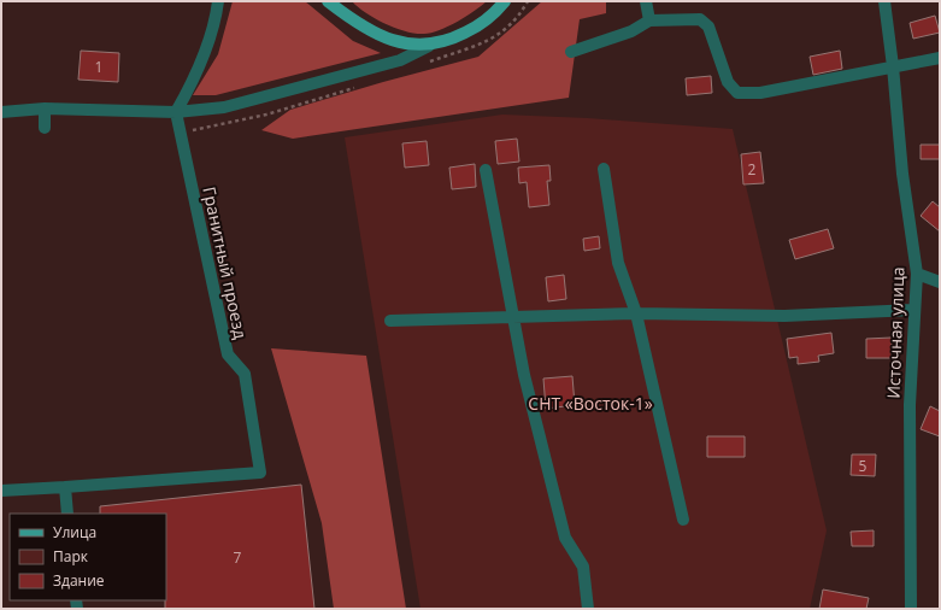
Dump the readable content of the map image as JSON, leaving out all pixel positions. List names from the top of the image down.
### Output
{
  "streets": {
    "street": ["Гранитный проезд", "Источная улица"]
  },
  "parks": ["СНТ «Восток-1»"],
  "house_numbers": [
    "1",
    "2",
    "5",
    "7"
  ],
  "legend": ["Улица", "Парк", "Здание"]
}
